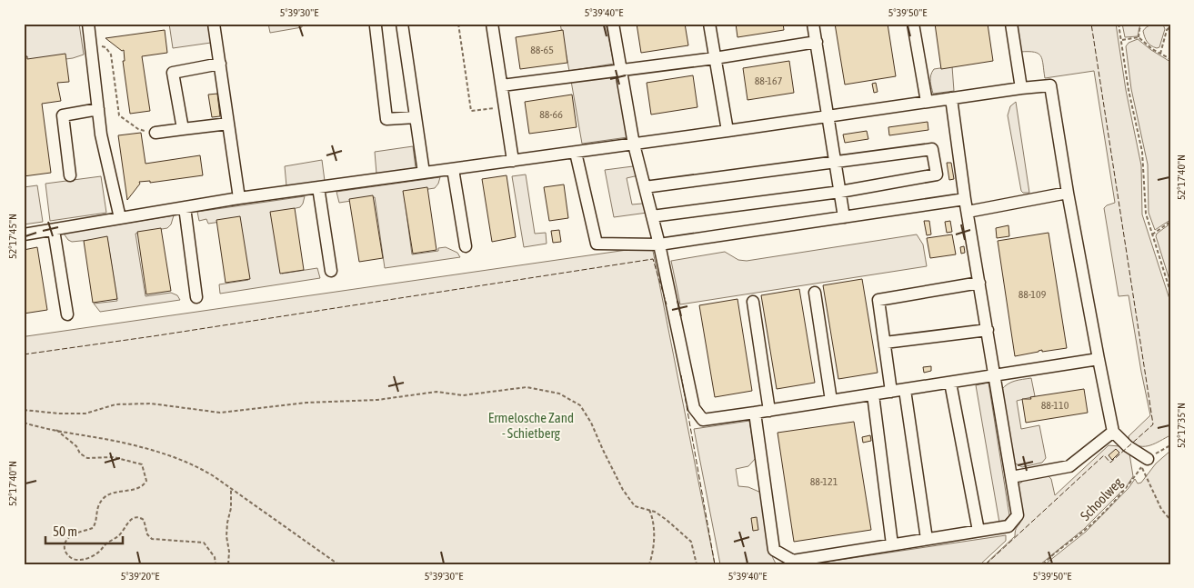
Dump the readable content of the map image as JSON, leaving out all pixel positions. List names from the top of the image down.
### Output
{
  "streets": {
    "path": ["Schoolweg"]
  },
  "parks": ["Ermelosche Zand - Schietberg"],
  "house_numbers": [
    "88-65",
    "88-167",
    "88-66",
    "88-109",
    "88-110",
    "88-121"
  ],
  "scale_bar": "50 m",
  "coordinates": [
    "5°39'30\"E",
    "5°39'40\"E",
    "5°39'50\"E",
    "52°17'40\"N",
    "52°17'45\"N",
    "52°17'35\"N",
    "5°39'20\"E"
  ]
}
